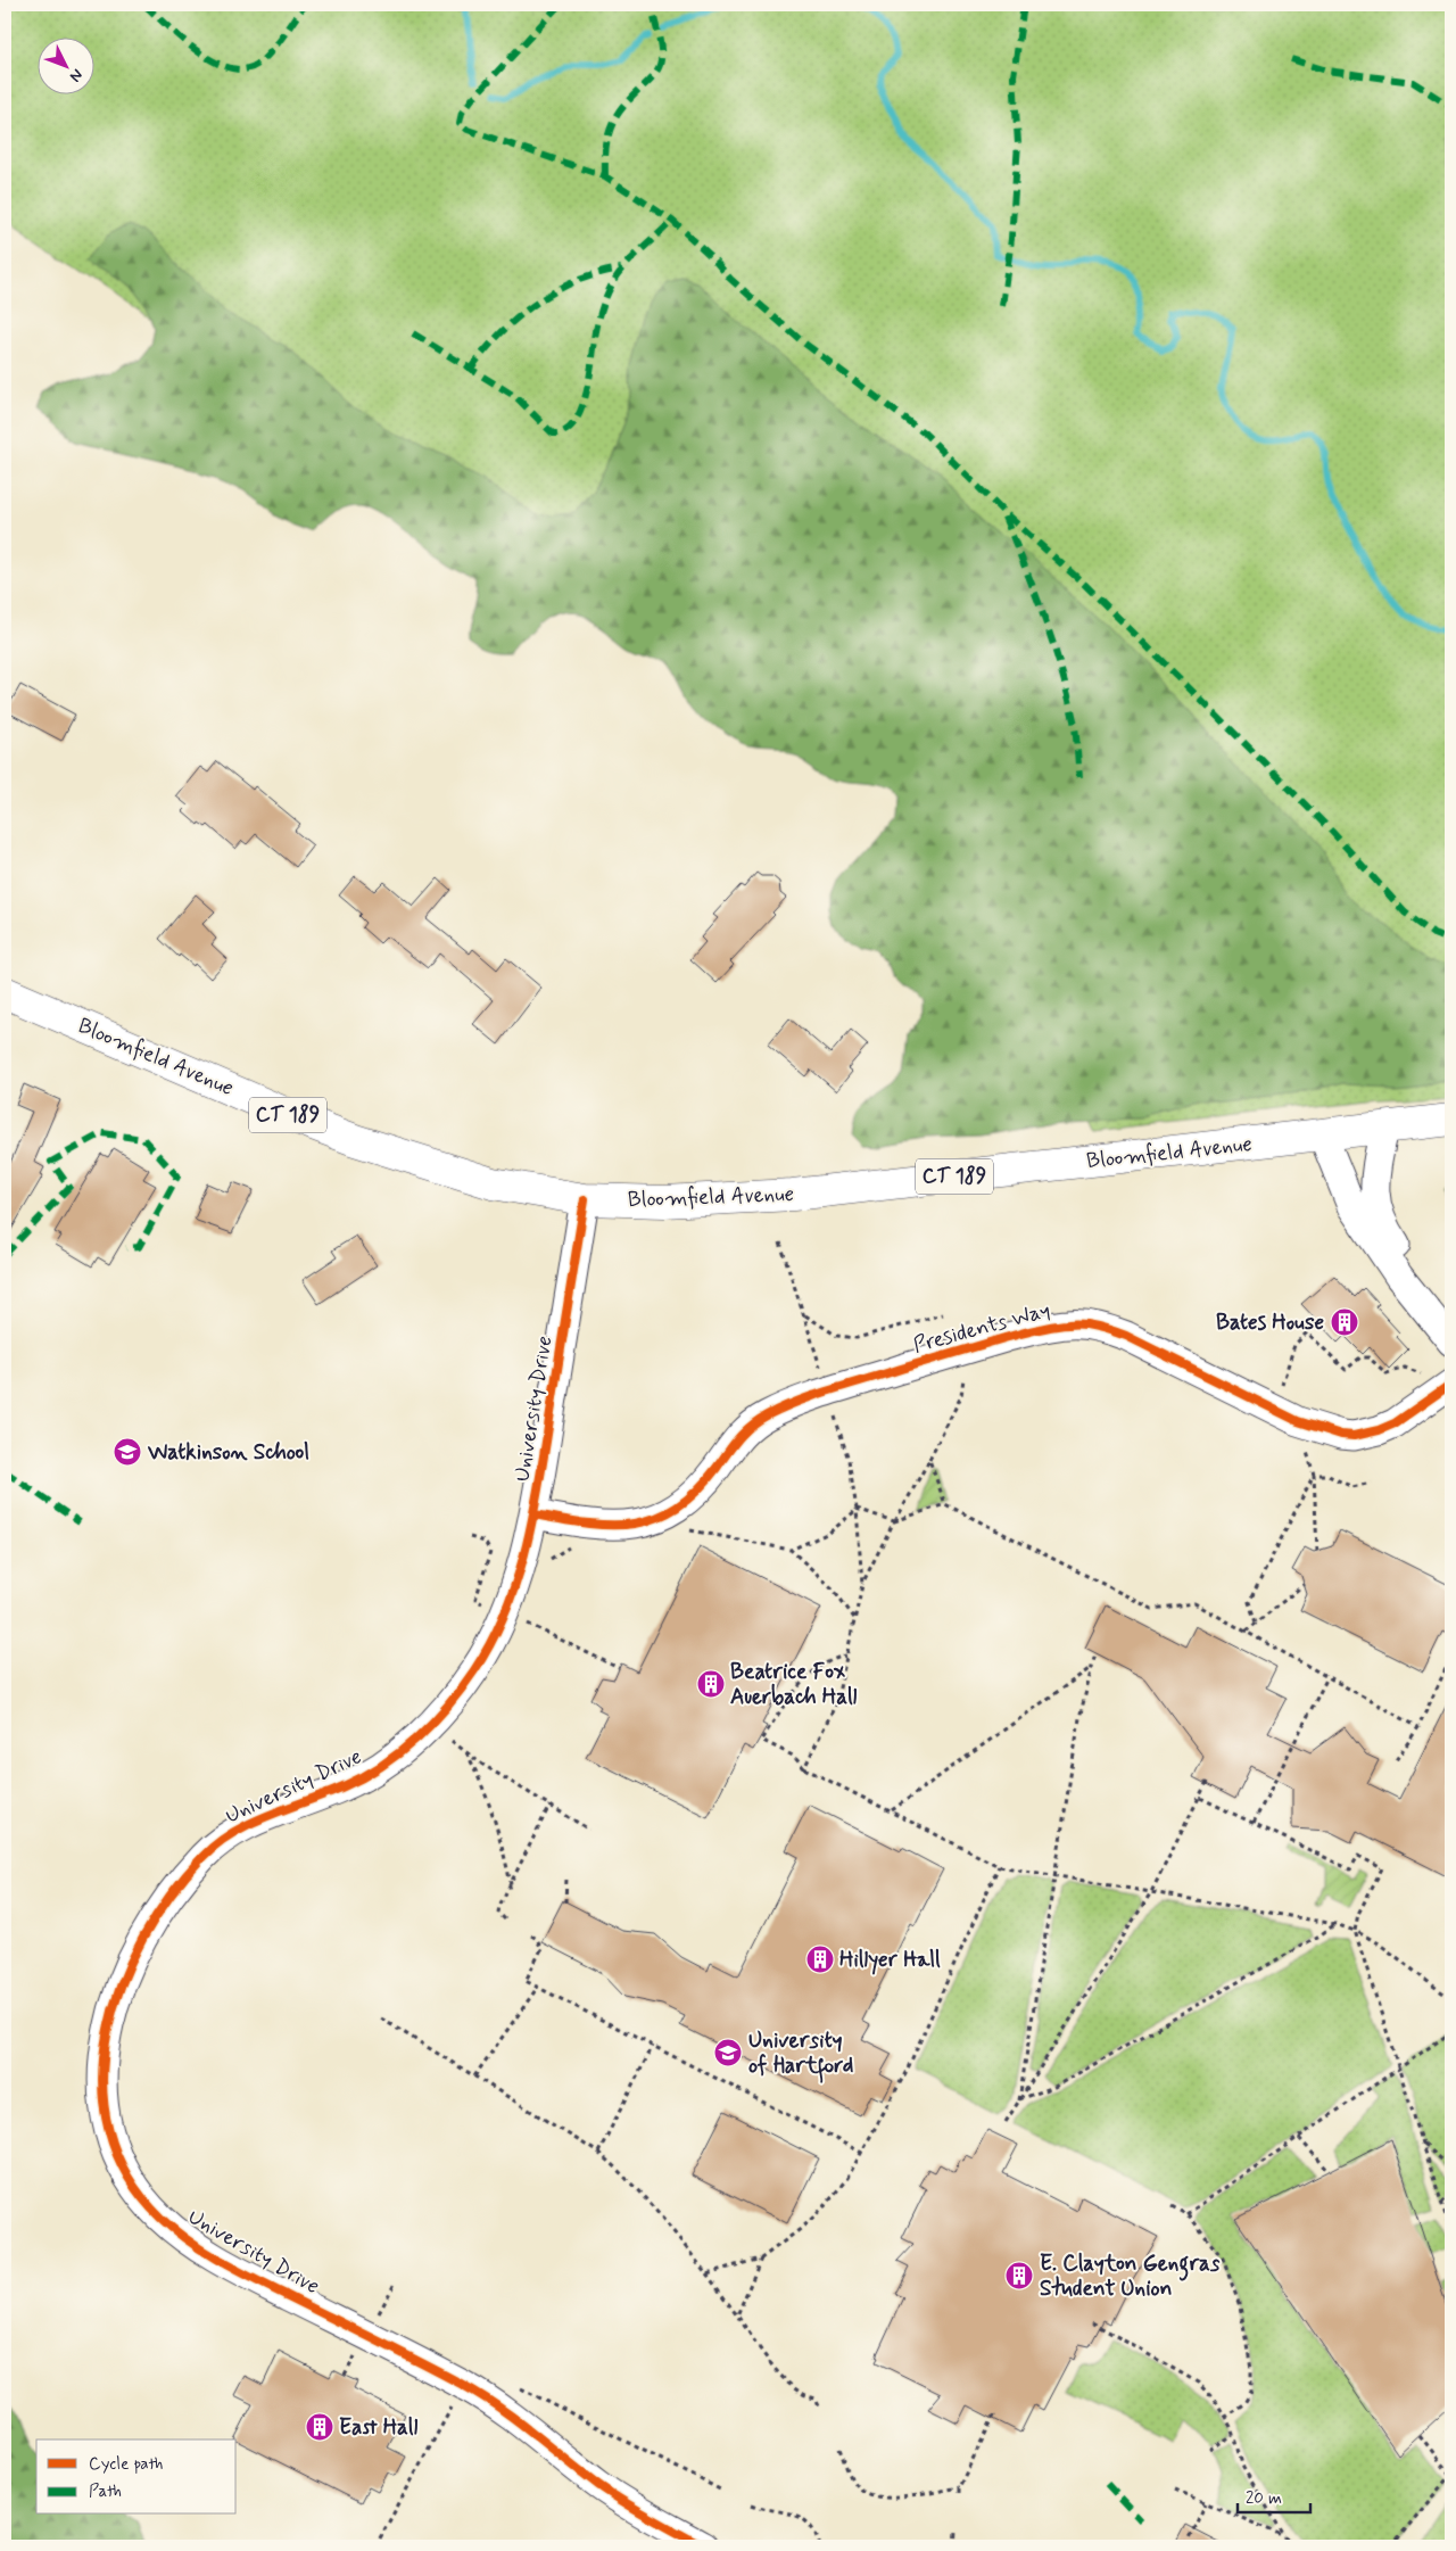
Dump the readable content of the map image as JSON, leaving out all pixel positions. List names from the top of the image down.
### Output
{
  "streets": {
    "main road": ["Bloomfield Avenue", "CT 189"],
    "street": ["Presidents Way", "University Drive"]
  },
  "crossings": [
    ["Bloomfield Avenue", "University Drive"],
    ["Presidents Way", "University Drive"]
  ],
  "places": {
    "building": [
      "Bates House",
      "Beatrice Fox Auerbach Hall",
      "Hillyer Hall",
      "E. Clayton Gengras Student Union",
      "East Hall"
    ],
    "school or university": ["Watkinson School", "University of Hartford"]
  },
  "legend": ["Cycle path", "Path"],
  "scale_bar": "20 m",
  "north": "bottom right"
}
